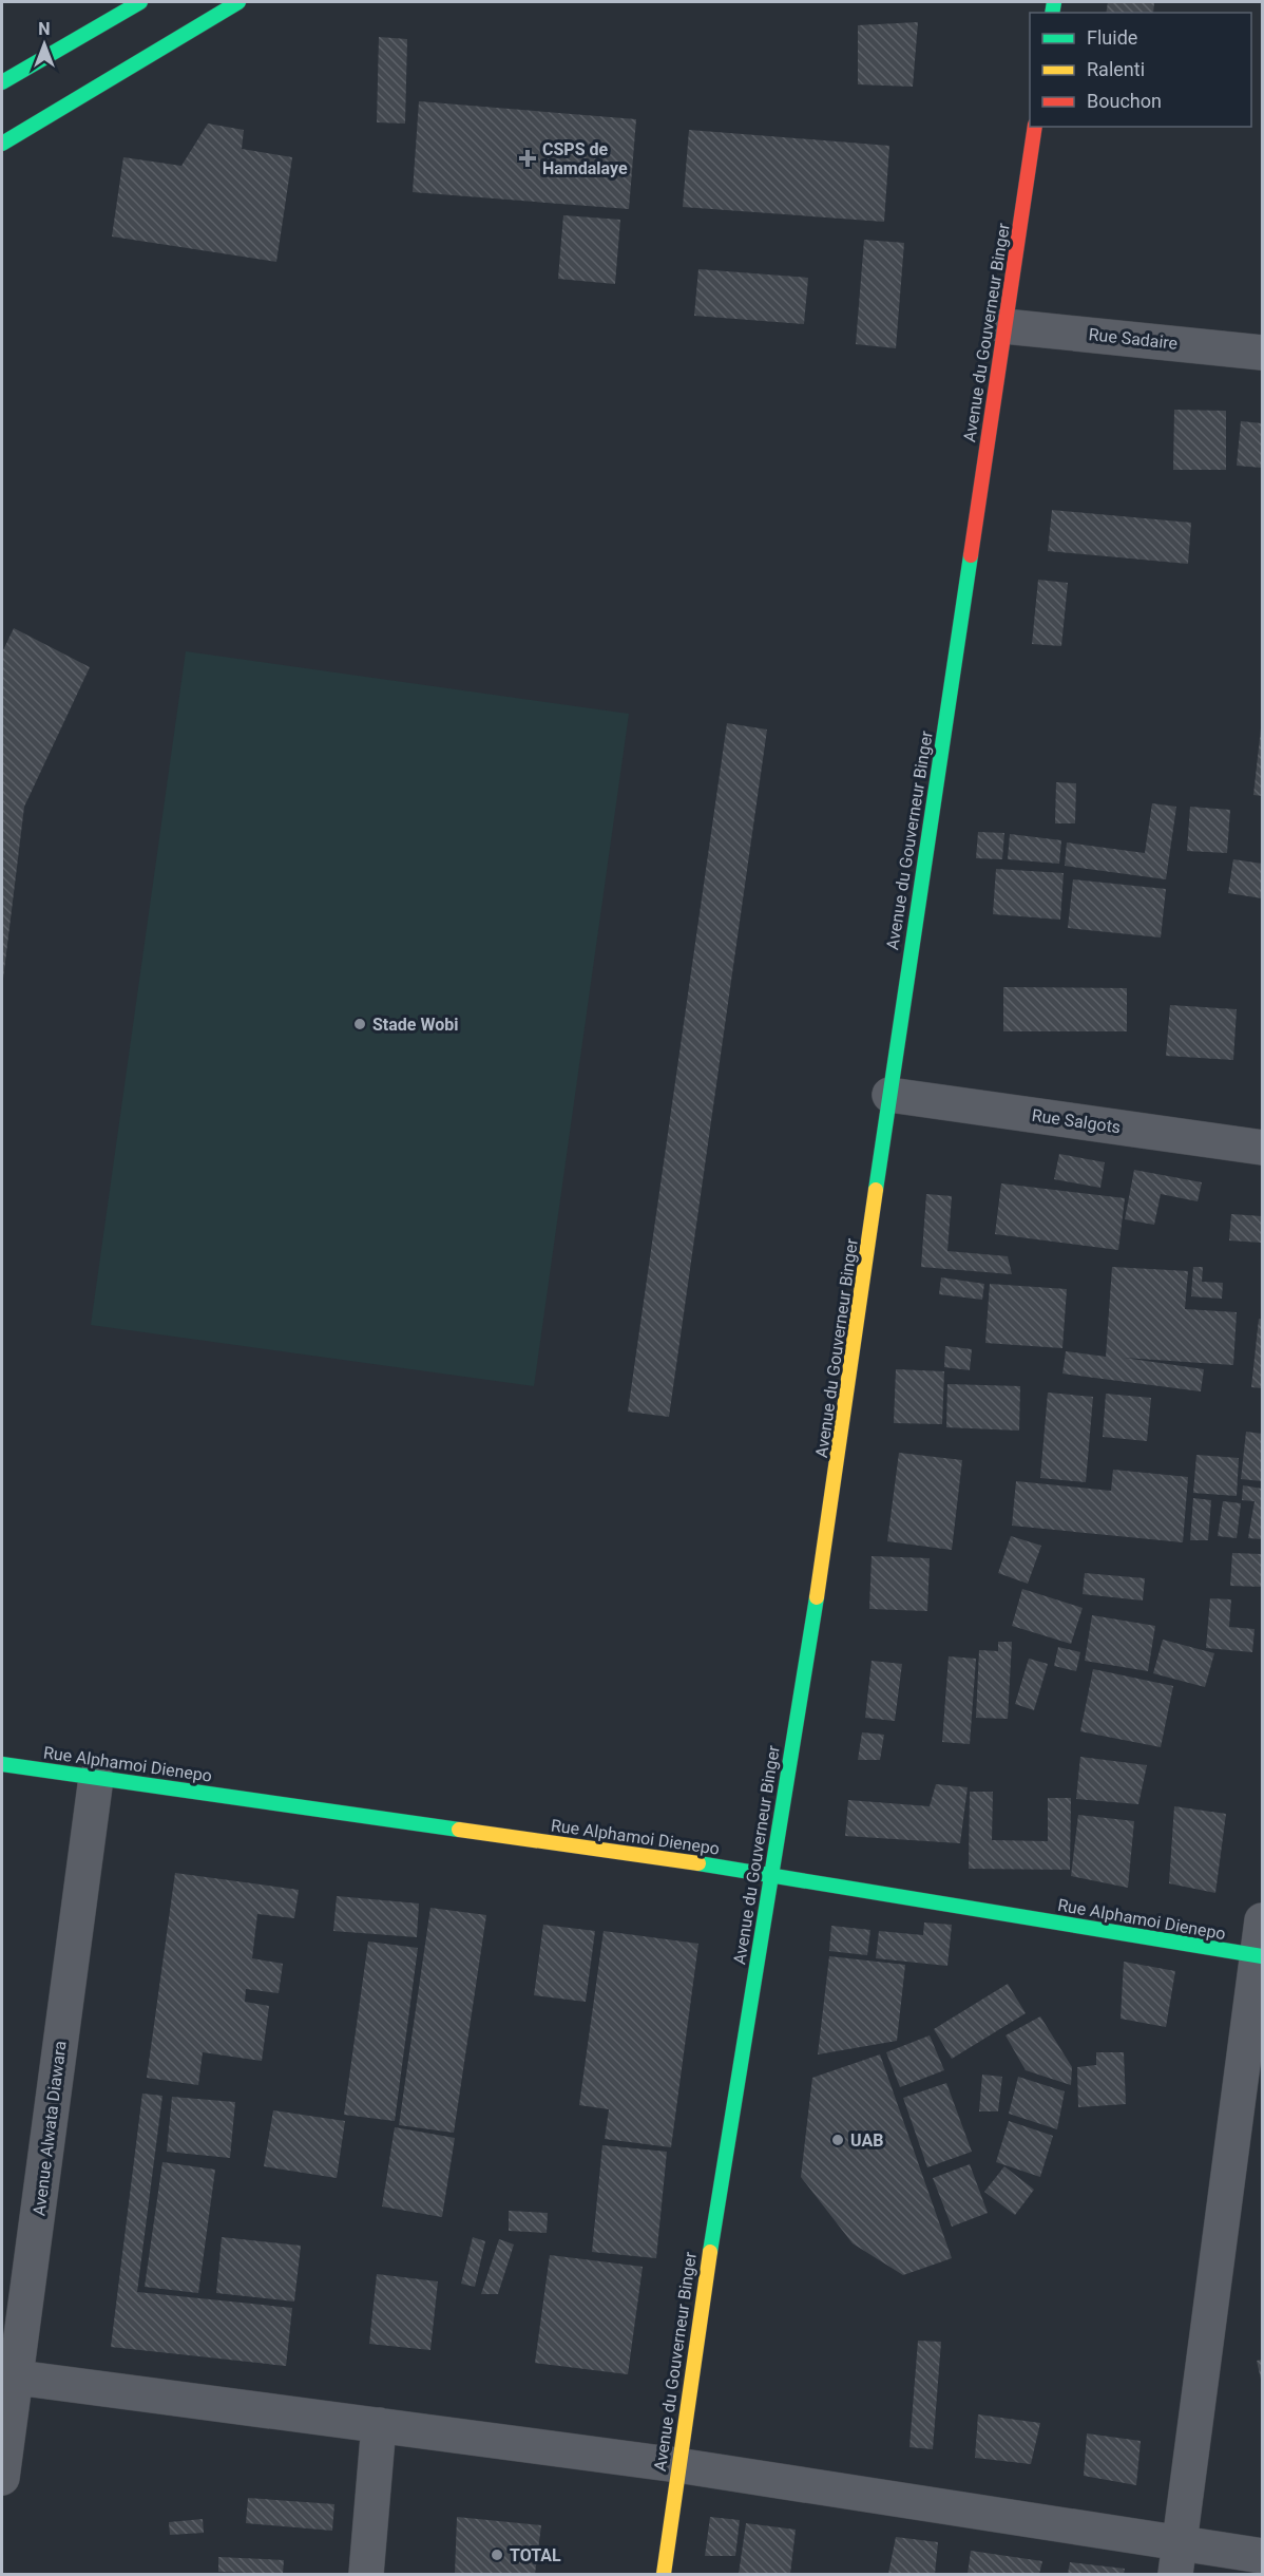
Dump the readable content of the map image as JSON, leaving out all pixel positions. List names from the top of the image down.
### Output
{
  "streets": {
    "street": [
      "Avenue du Gouverneur Binger",
      "Rue Sadaire",
      "Rue Salgots",
      "Rue Alphamoi Dienepo",
      "Avenue Alwata Diawara"
    ]
  },
  "crossings": [
    ["Avenue du Gouverneur Binger", "Rue Sadaire"],
    ["Avenue du Gouverneur Binger", "Rue Salgots"],
    ["Avenue du Gouverneur Binger", "Rue Alphamoi Dienepo"],
    ["Rue Alphamoi Dienepo", "Avenue Alwata Diawara"]
  ],
  "places": {
    "health": ["CSPS de Hamdalaye"],
    "other": ["Stade Wobi", "UAB", "TOTAL"]
  },
  "legend": ["Fluide", "Ralenti", "Bouchon"],
  "north": "top"
}
